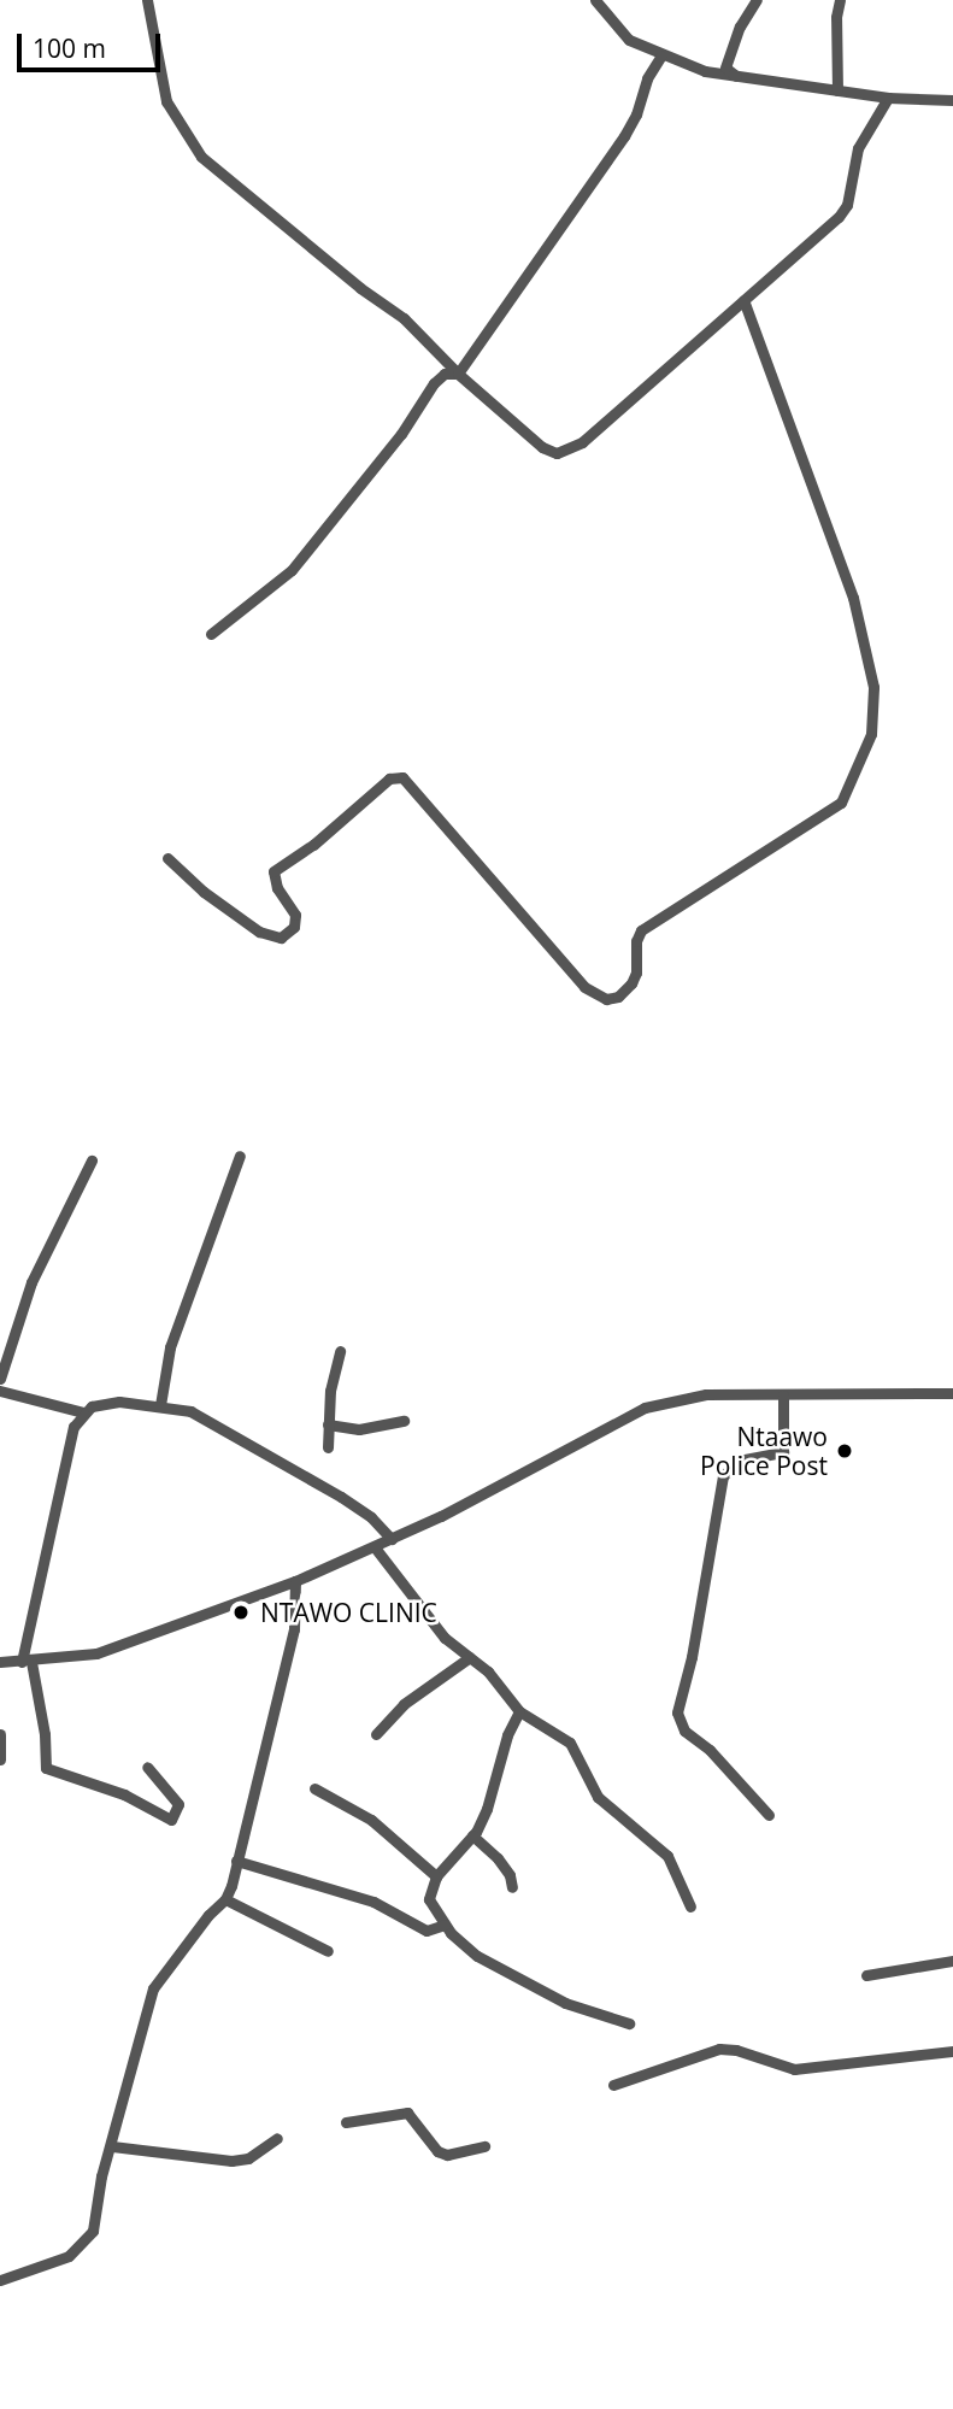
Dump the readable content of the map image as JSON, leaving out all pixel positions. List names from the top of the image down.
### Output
{
  "places": ["Ntaawo Police Post", "NTAWO CLINIC"],
  "scale_bar": "100 m"
}
